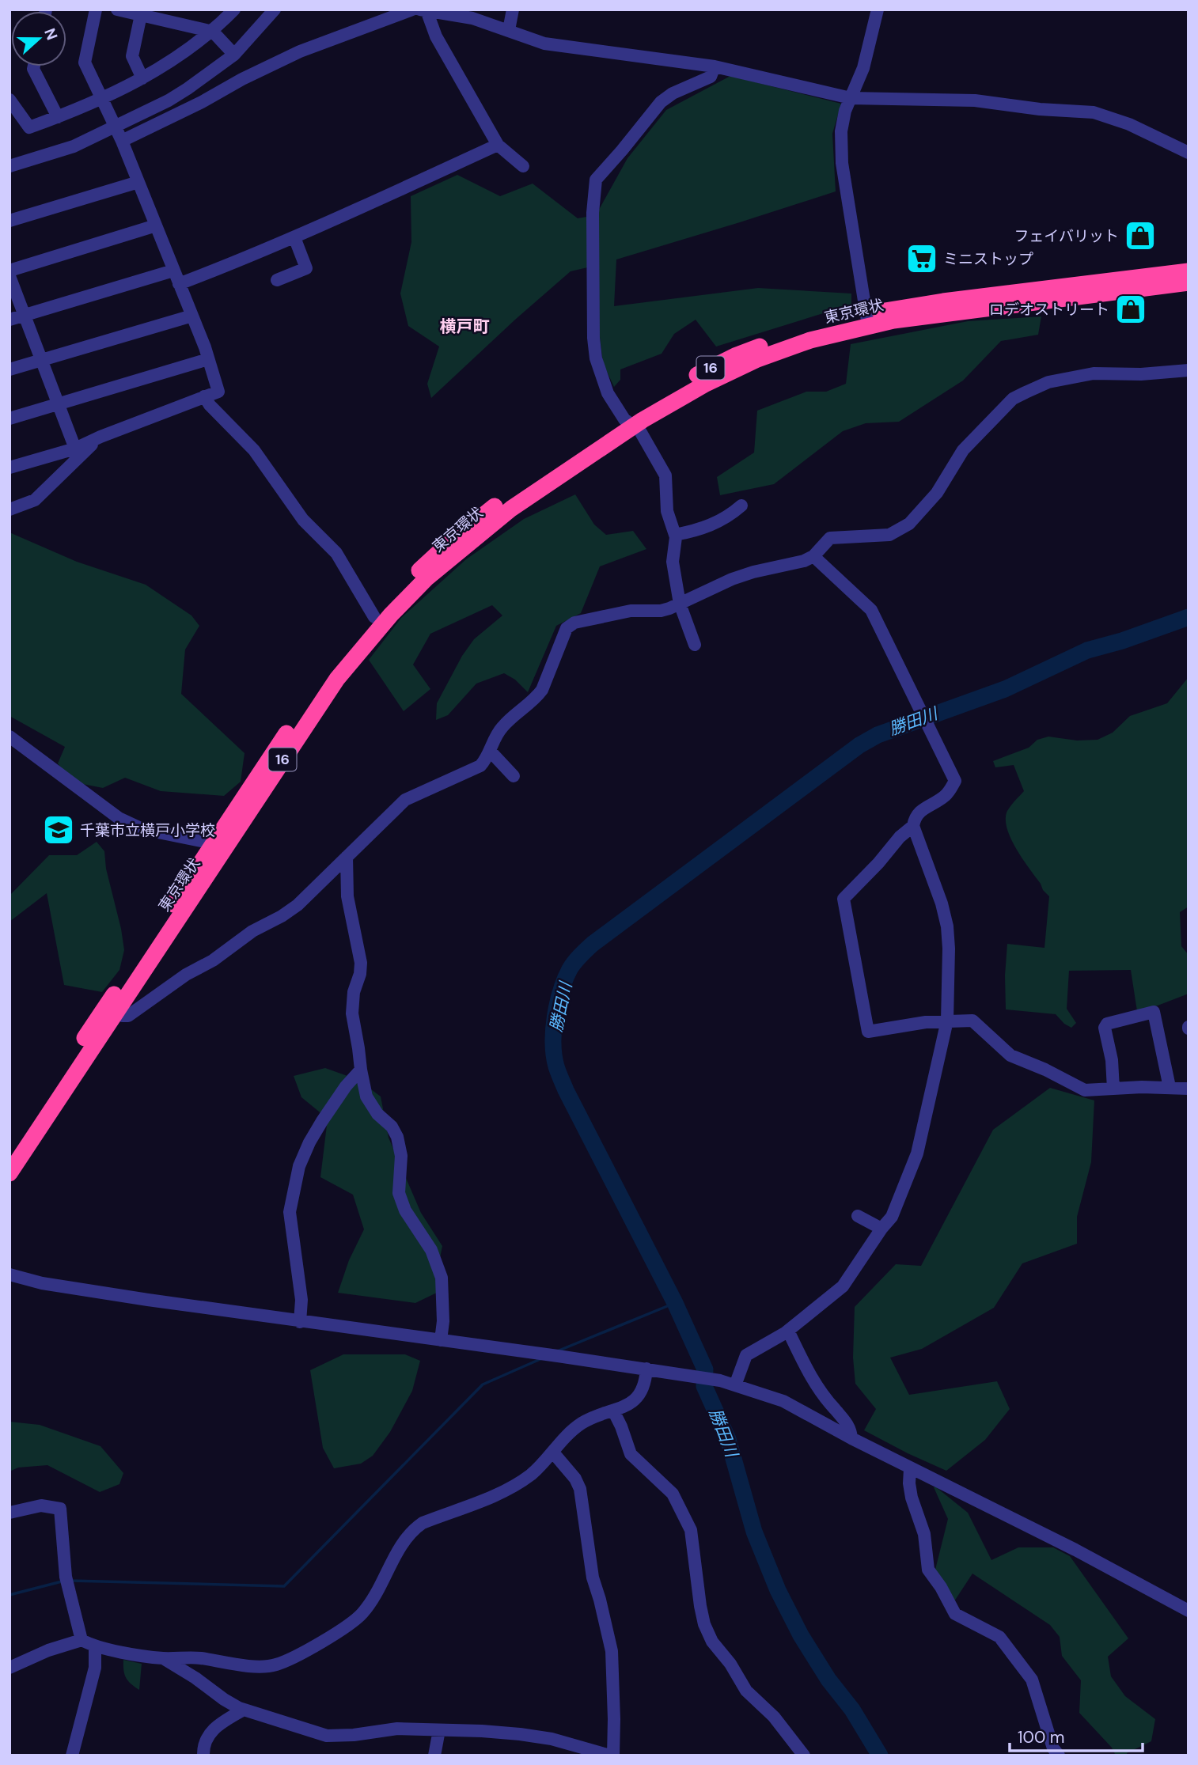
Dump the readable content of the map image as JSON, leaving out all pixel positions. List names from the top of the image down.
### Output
{
  "streets": {
    "highway": ["東京環状", "16"]
  },
  "districts": ["横戸町"],
  "water": ["勝田川"],
  "places": {
    "shop": ["フェイバリット", "ロデオストリート"],
    "supermarket": ["ミニストップ"],
    "school or university": ["千葉市立横戸小学校"]
  },
  "scale_bar": "100 m",
  "north": "right"
}
